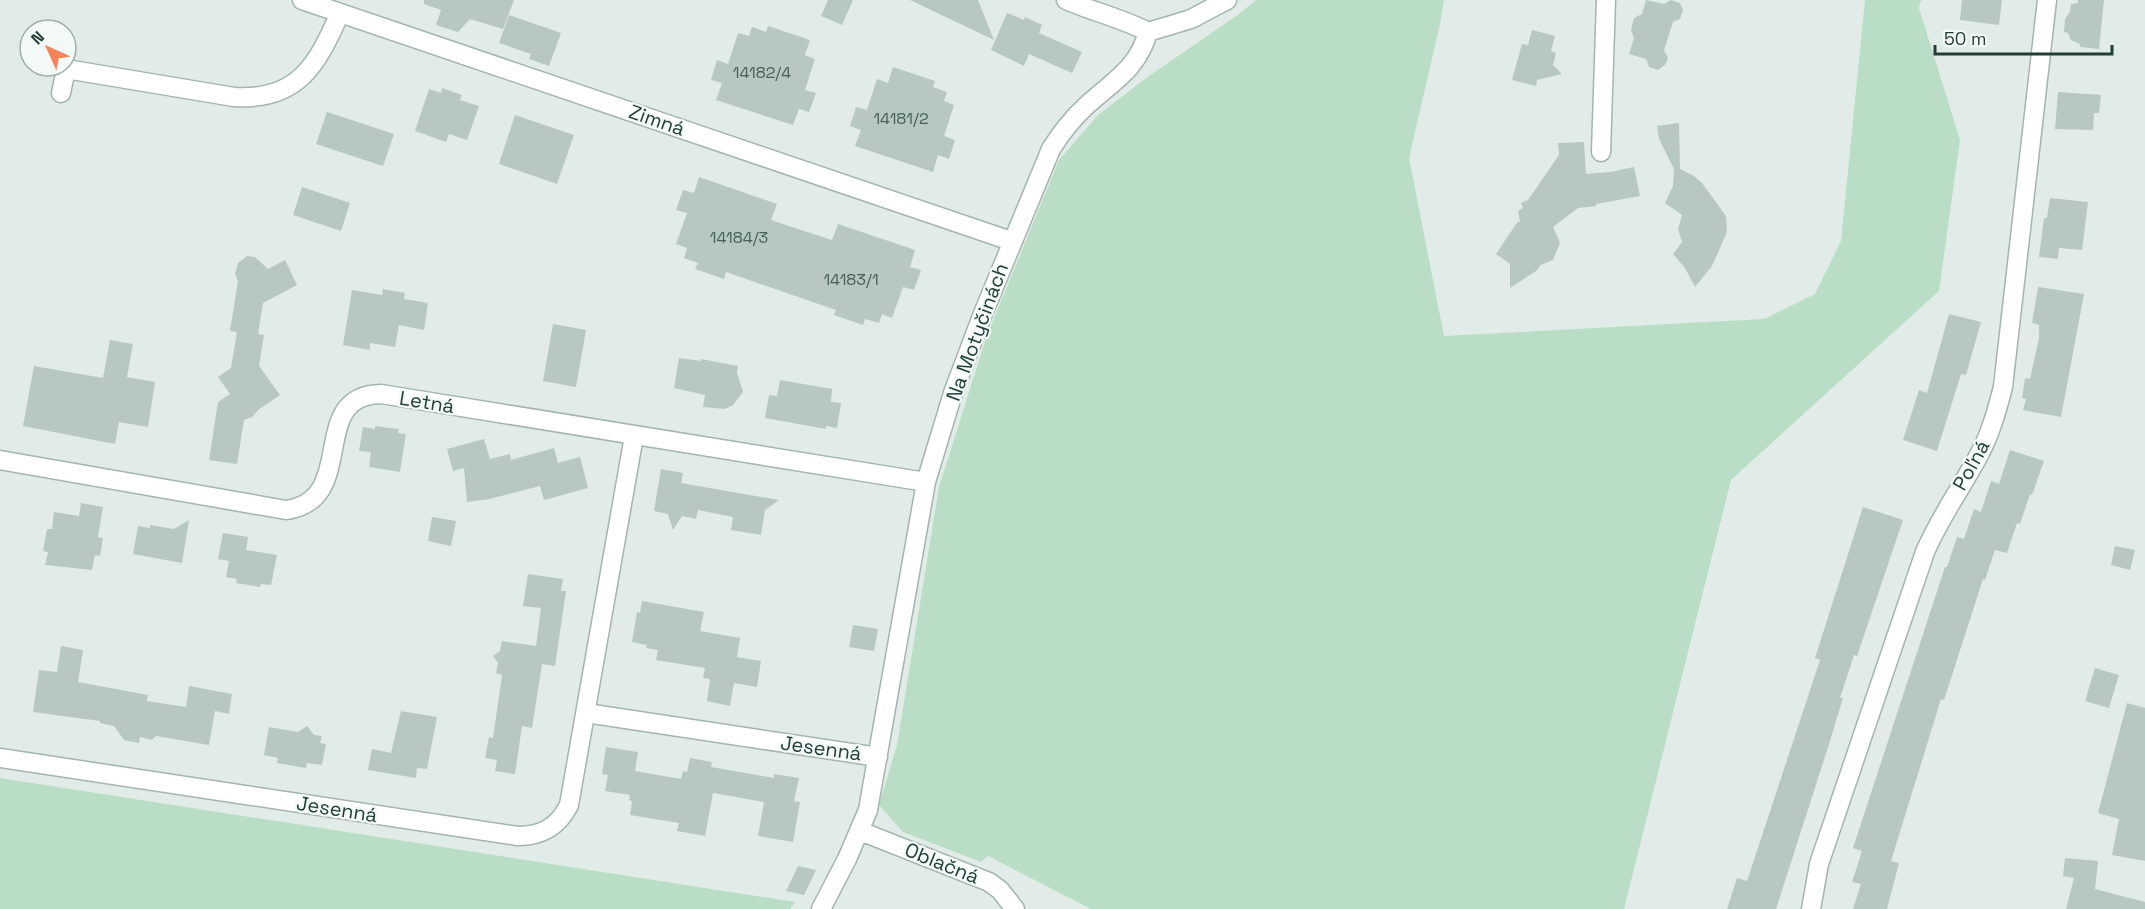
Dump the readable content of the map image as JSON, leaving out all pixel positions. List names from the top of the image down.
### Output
{
  "streets": {
    "street": [
      "Zimná",
      "Na Motyčinách",
      "Letná",
      "Poľná",
      "Jesenná",
      "Oblačná"
    ]
  },
  "crossings": [
    ["Zimná", "Na Motyčinách"],
    ["Na Motyčinách", "Letná"],
    ["Na Motyčinách", "Jesenná"],
    ["Na Motyčinách", "Oblačná"],
    ["Letná", "Jesenná"]
  ],
  "house_numbers": [
    "14182/4",
    "14181/2",
    "14184/3",
    "14183/1"
  ],
  "scale_bar": "50 m",
  "north": "top left"
}
